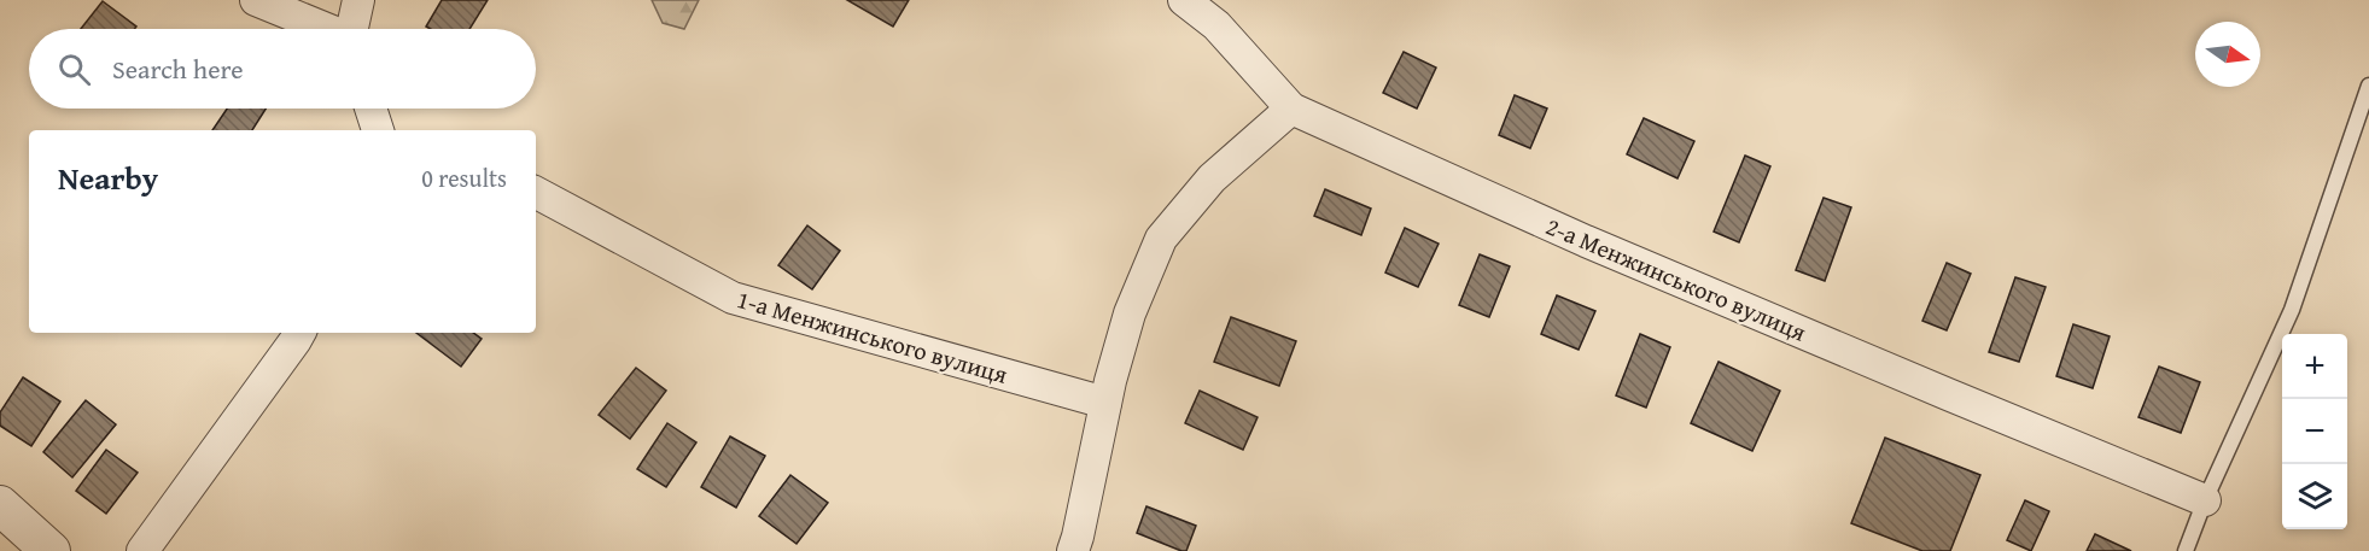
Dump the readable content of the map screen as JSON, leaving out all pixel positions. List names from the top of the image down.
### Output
{
  "streets": {
    "street": ["2-а Менжинського вулиця", "1-а Менжинського вулиця"]
  },
  "north": "right",
  "page": {
    "search": "Search here",
    "heading": ["Nearby", "0 results"],
    "map_buttons": ["+", "−"]
  }
}
